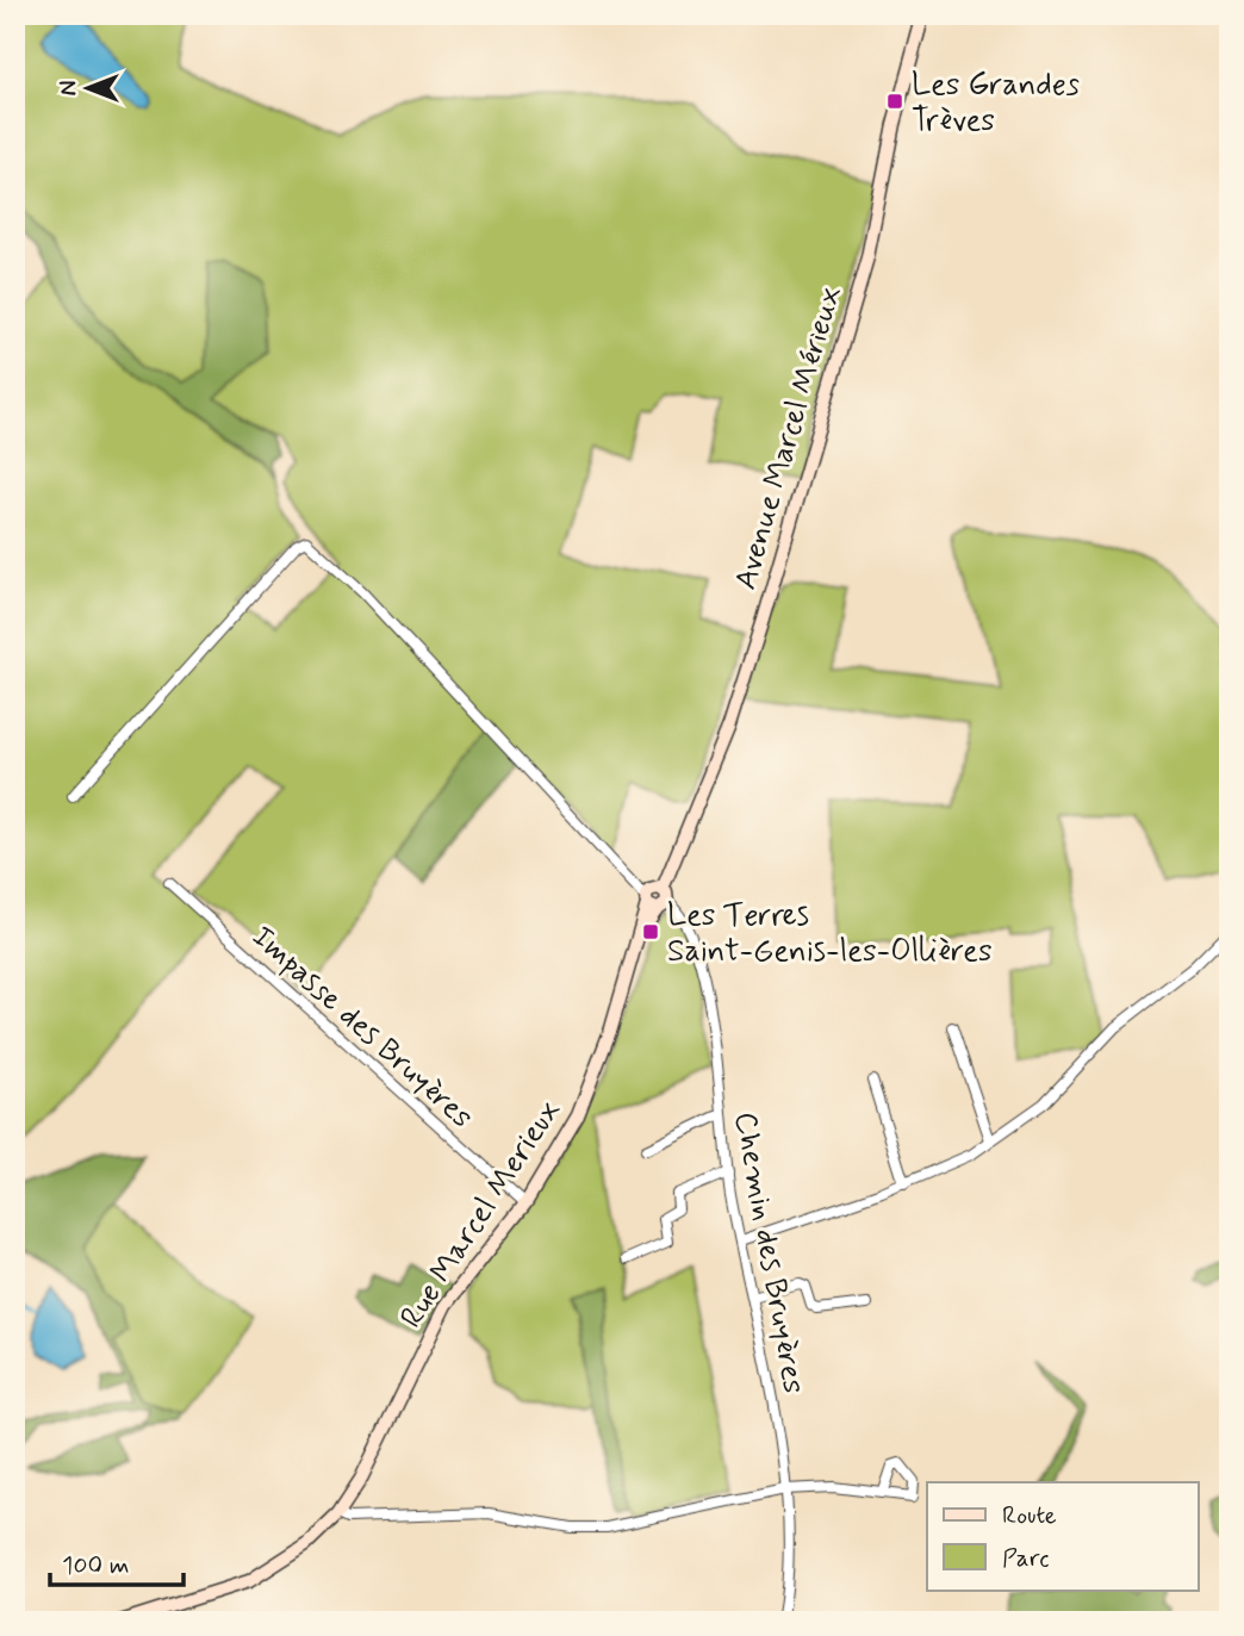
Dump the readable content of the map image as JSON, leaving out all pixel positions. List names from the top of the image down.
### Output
{
  "streets": {
    "main road": ["Avenue Marcel Mérieux", "Rue Marcel Merieux"],
    "street": ["Impasse des Bruyères", "Chemin des Bruyères"]
  },
  "crossings": [
    ["Avenue Marcel Mérieux", "Rue Marcel Merieux"],
    ["Avenue Marcel Mérieux", "Chemin des Bruyères"],
    ["Impasse des Bruyères", "Rue Marcel Merieux"],
    ["Rue Marcel Merieux", "Chemin des Bruyères"]
  ],
  "places": {
    "transit": ["Les Grandes Trèves", "Les Terres Saint-Genis-les-Ollières"]
  },
  "legend": ["Route", "Parc"],
  "scale_bar": "100 m",
  "north": "left"
}
